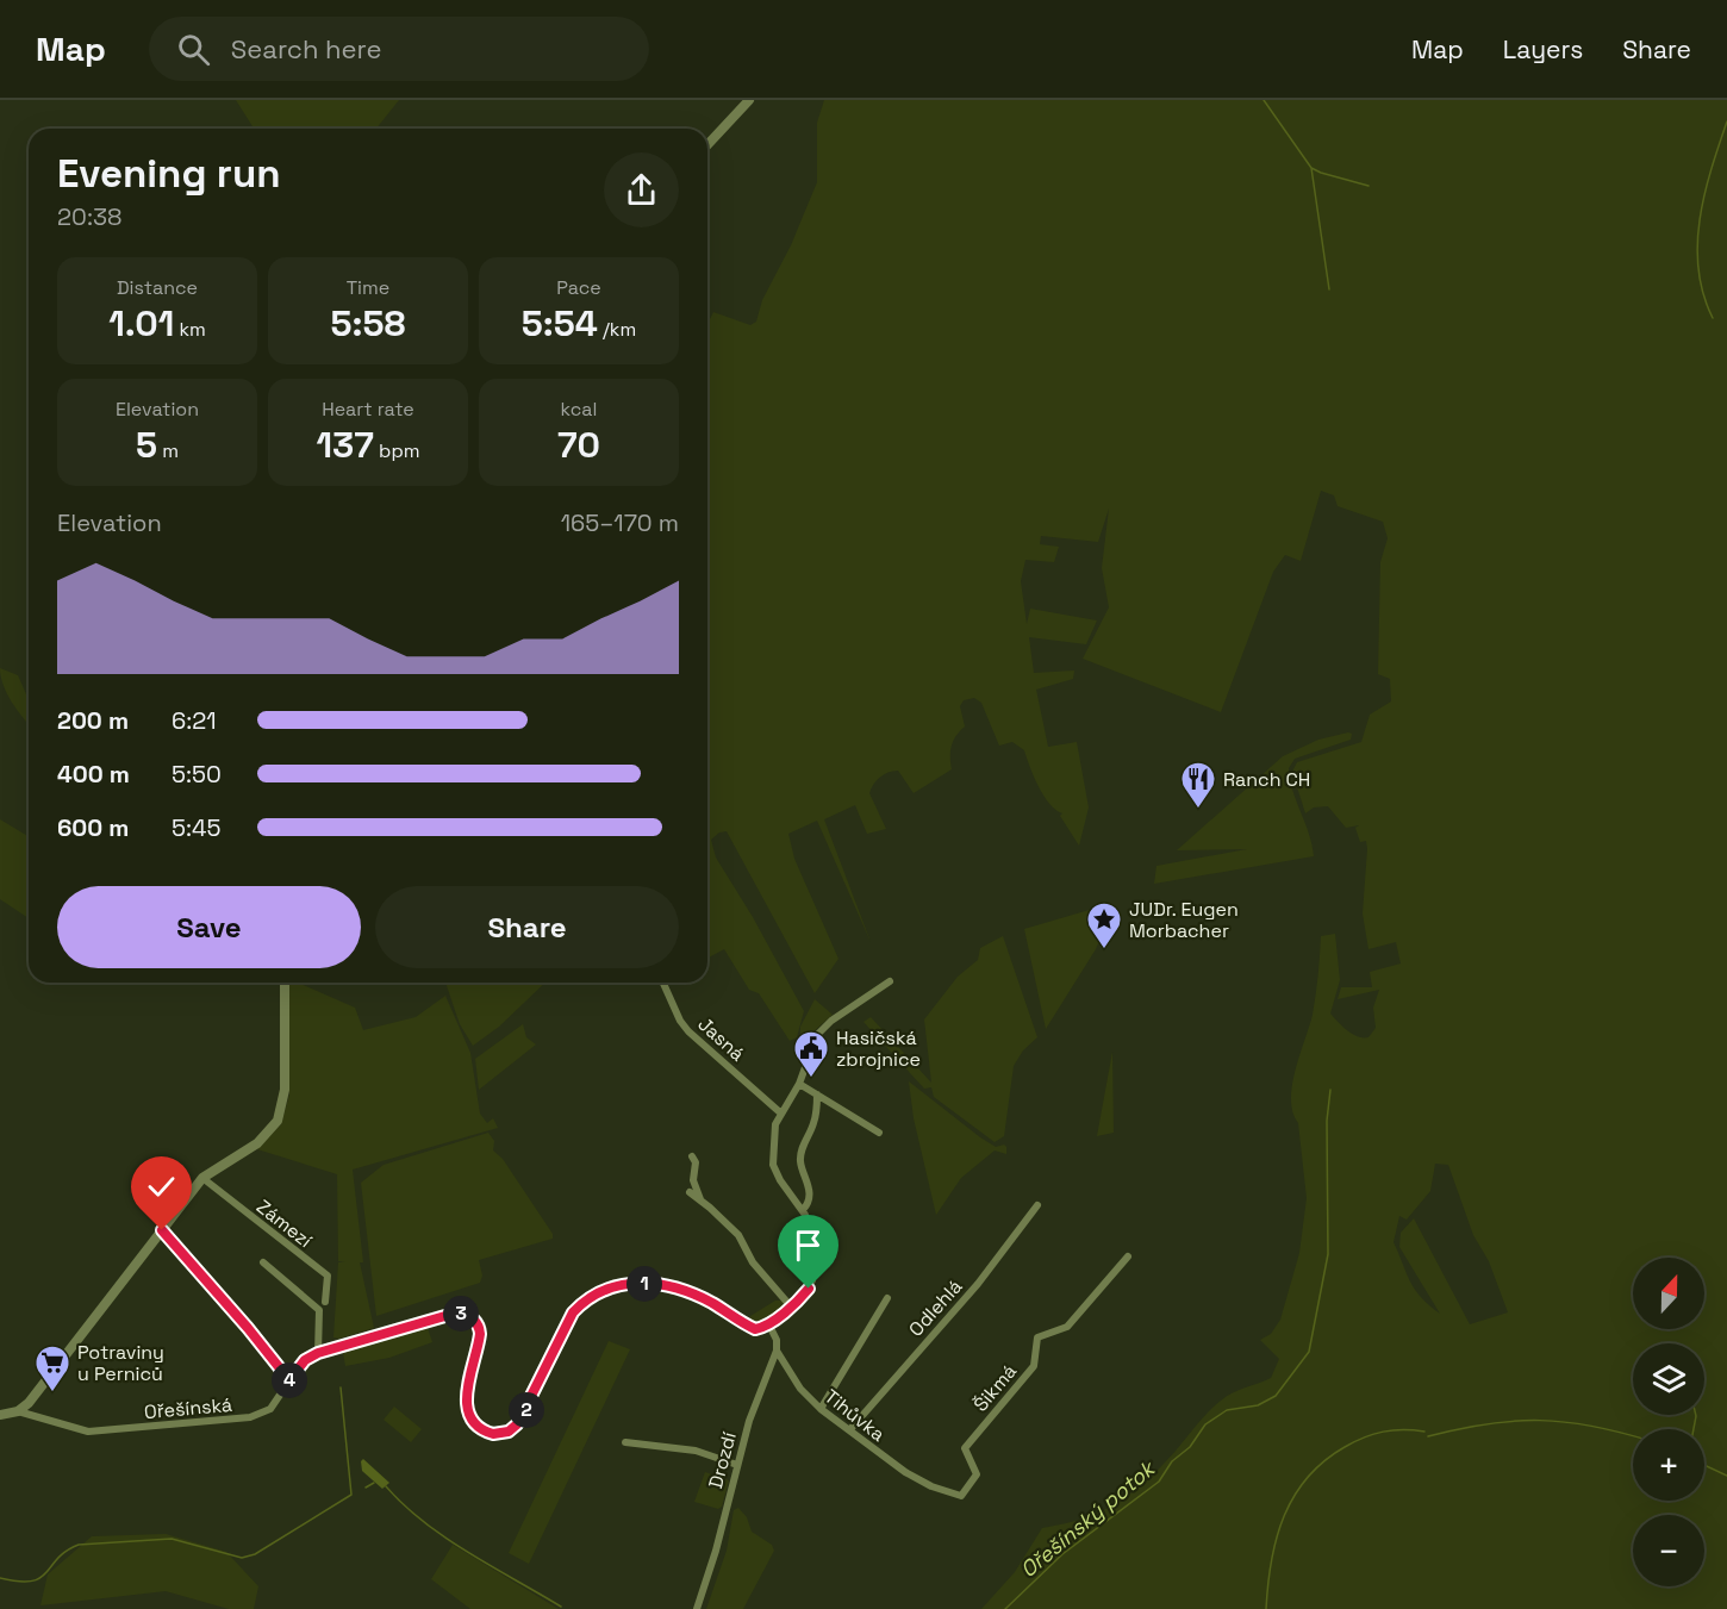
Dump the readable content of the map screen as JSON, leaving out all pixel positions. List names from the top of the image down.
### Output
{
  "streets": {
    "street": [
      "Jasná",
      "Zámezí",
      "Odlehlá",
      "Šikmá",
      "Ořešínská",
      "Tihůvka",
      "Drozdí"
    ]
  },
  "crossings": [
    ["Odlehlá", "Tihůvka"],
    ["Šikmá", "Tihůvka"],
    ["Tihůvka", "Drozdí"]
  ],
  "water": ["Ořešínský potok"],
  "places": {
    "restaurant": ["Ranch CH"],
    "place": ["JUDr. Eugen Morbacher"],
    "public building": ["Hasičská zbrojnice"],
    "supermarket": ["Potraviny u Perniců"]
  },
  "north": "top",
  "page": {
    "header": "Map",
    "search": "Search here",
    "nav": ["Map", "Layers", "Share"],
    "heading": ["Evening run", "20:38"],
    "stats": [
      ["Distance", "1.01 km"],
      ["Time", "5:58"],
      ["Pace", "5:54 /km"],
      ["Elevation", "5 m"],
      ["Heart rate", "137 bpm"],
      ["kcal", "70"]
    ],
    "chart": ["Elevation", "165–170 m"],
    "list": [
      {
        "name": "200 m",
        "note": "6:21"
      },
      {
        "name": "400 m",
        "note": "5:50"
      },
      {
        "name": "600 m",
        "note": "5:45"
      }
    ],
    "buttons": ["Save", "Share"],
    "map_buttons": ["+", "−"],
    "pins": [
      "1",
      "3",
      "4",
      "2"
    ]
  }
}
